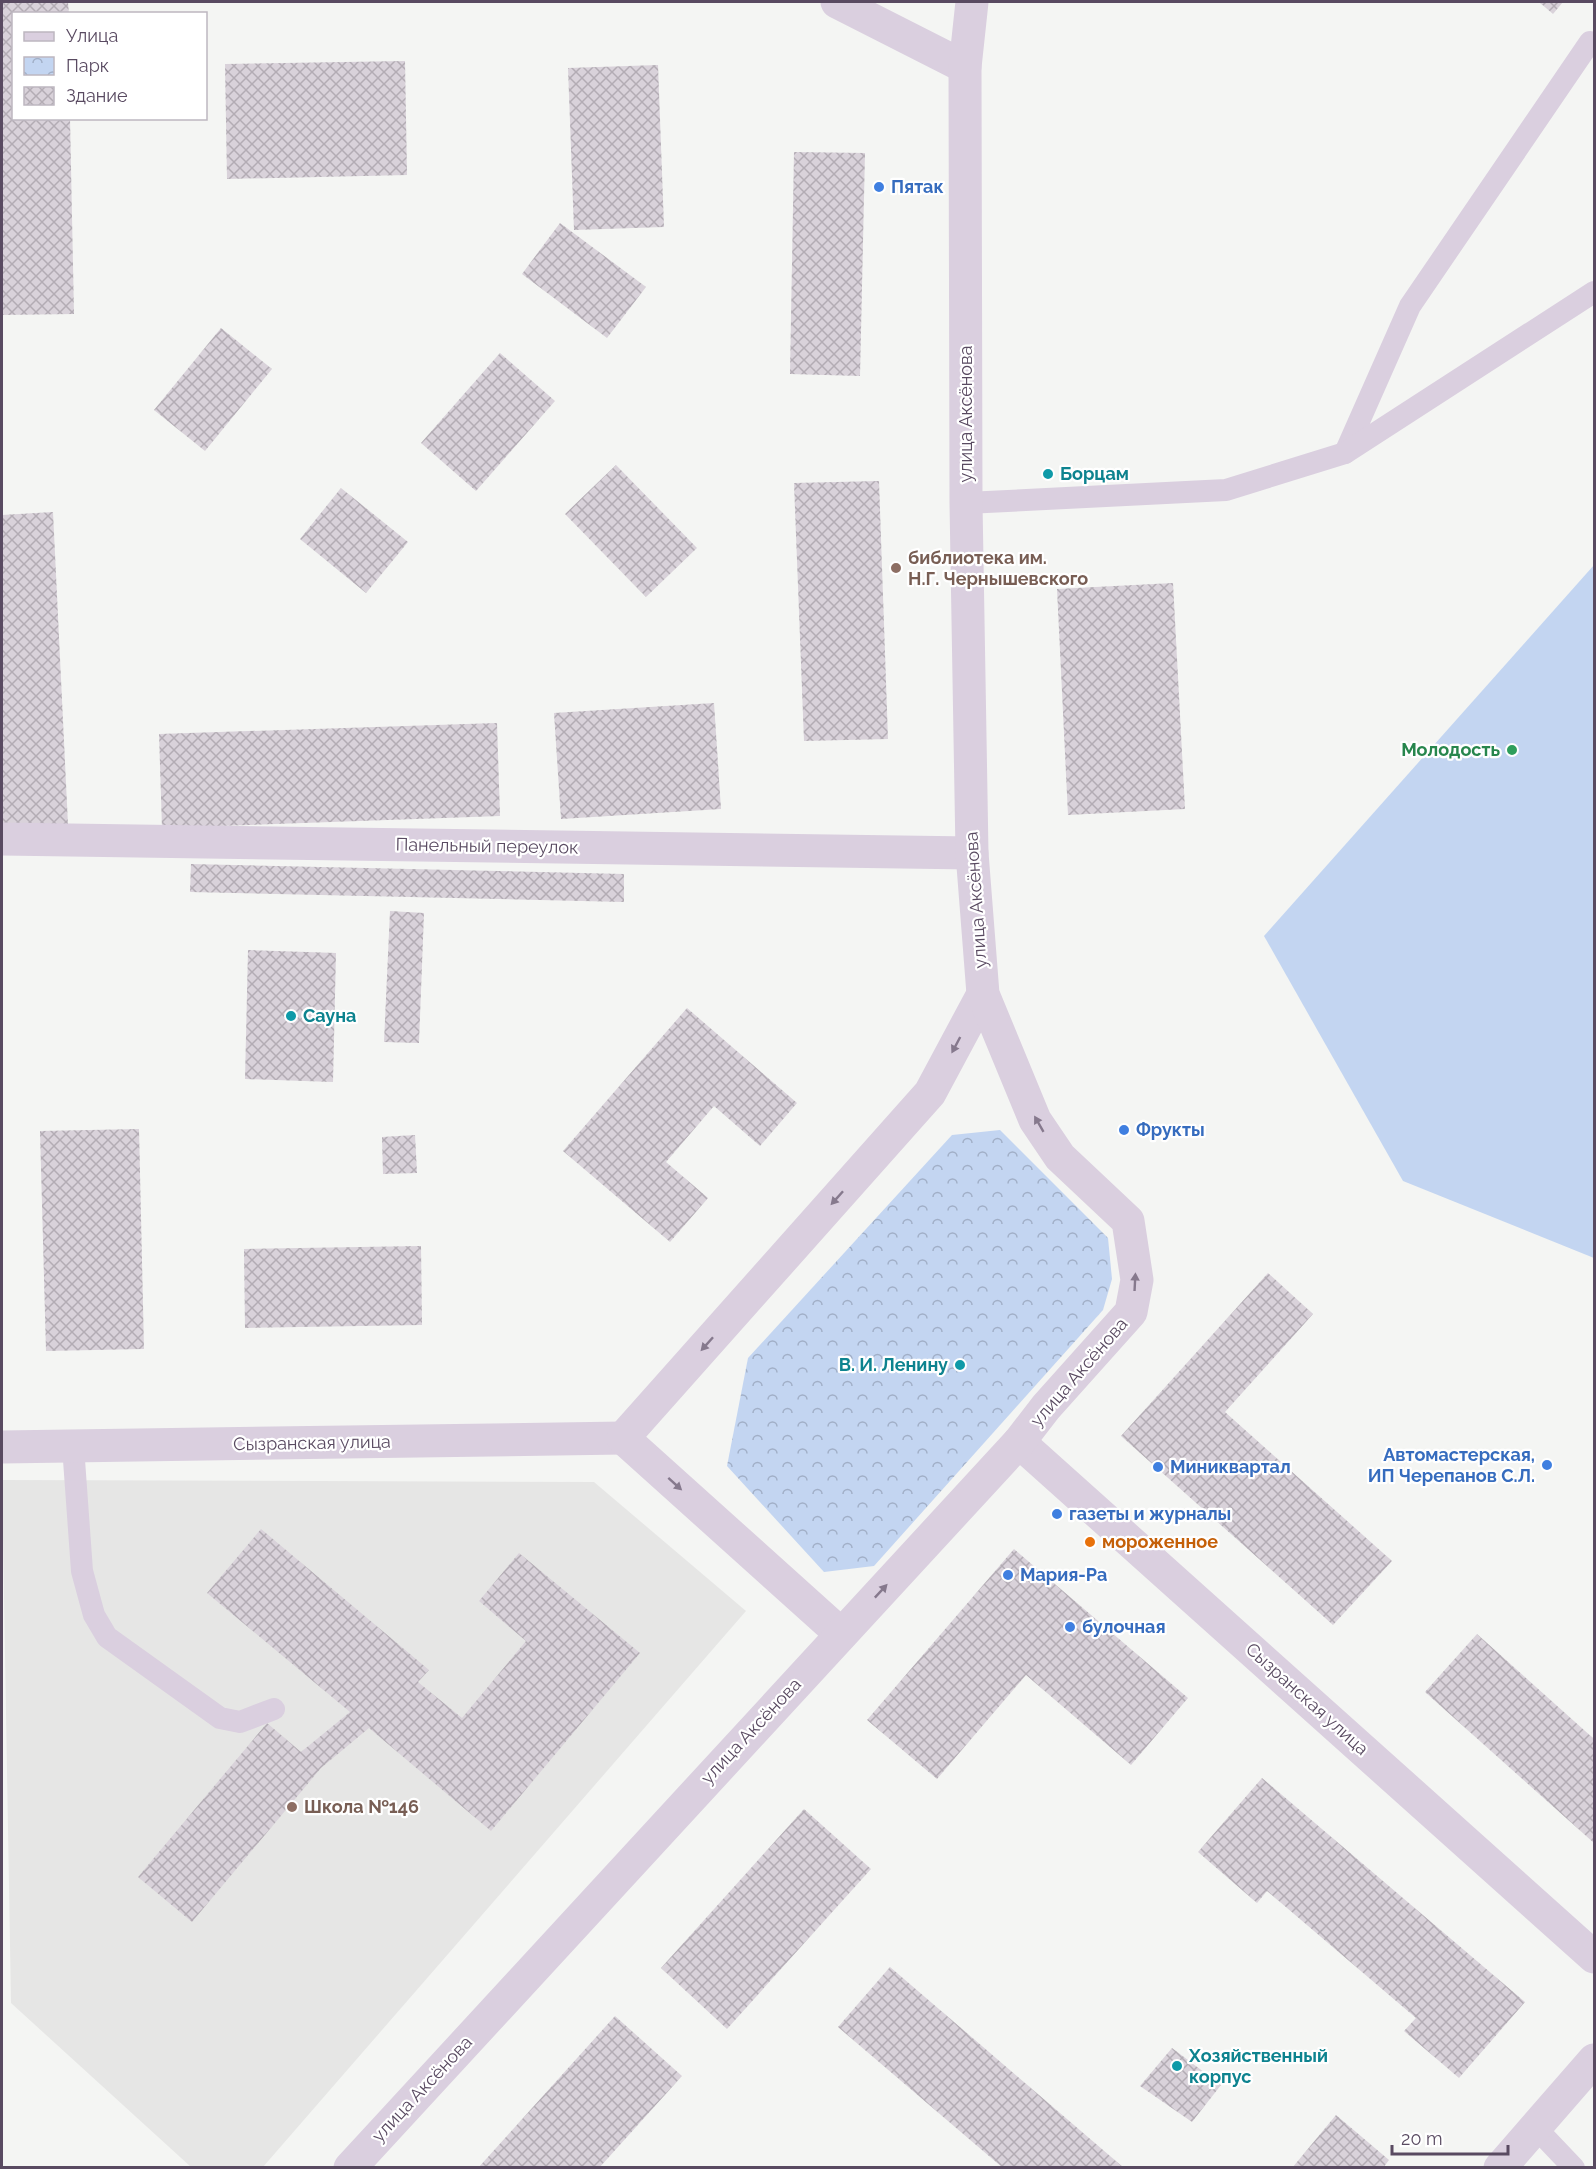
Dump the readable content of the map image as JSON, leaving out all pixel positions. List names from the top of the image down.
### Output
{
  "streets": {
    "street": ["улица Аксёнова", "Панельный переулок", "Сызранская улица"]
  },
  "crossings": [
    ["улица Аксёнова", "Панельный переулок"],
    ["улица Аксёнова", "Сызранская улица"]
  ],
  "places": [
    "Пятак",
    "Борцам",
    "библиотека им. Н.Г. Чернышевского",
    "Молодость",
    "Сауна",
    "Фрукты",
    "В. И. Ленину",
    "Автомастерская, ИП Черепанов С.Л.",
    "Миниквартал",
    "газеты и журналы",
    "мороженное",
    "Мария-Ра",
    "булочная",
    "Школа №146",
    "Хозяйственный корпус"
  ],
  "legend": ["Улица", "Парк", "Здание"],
  "scale_bar": "20 m"
}
